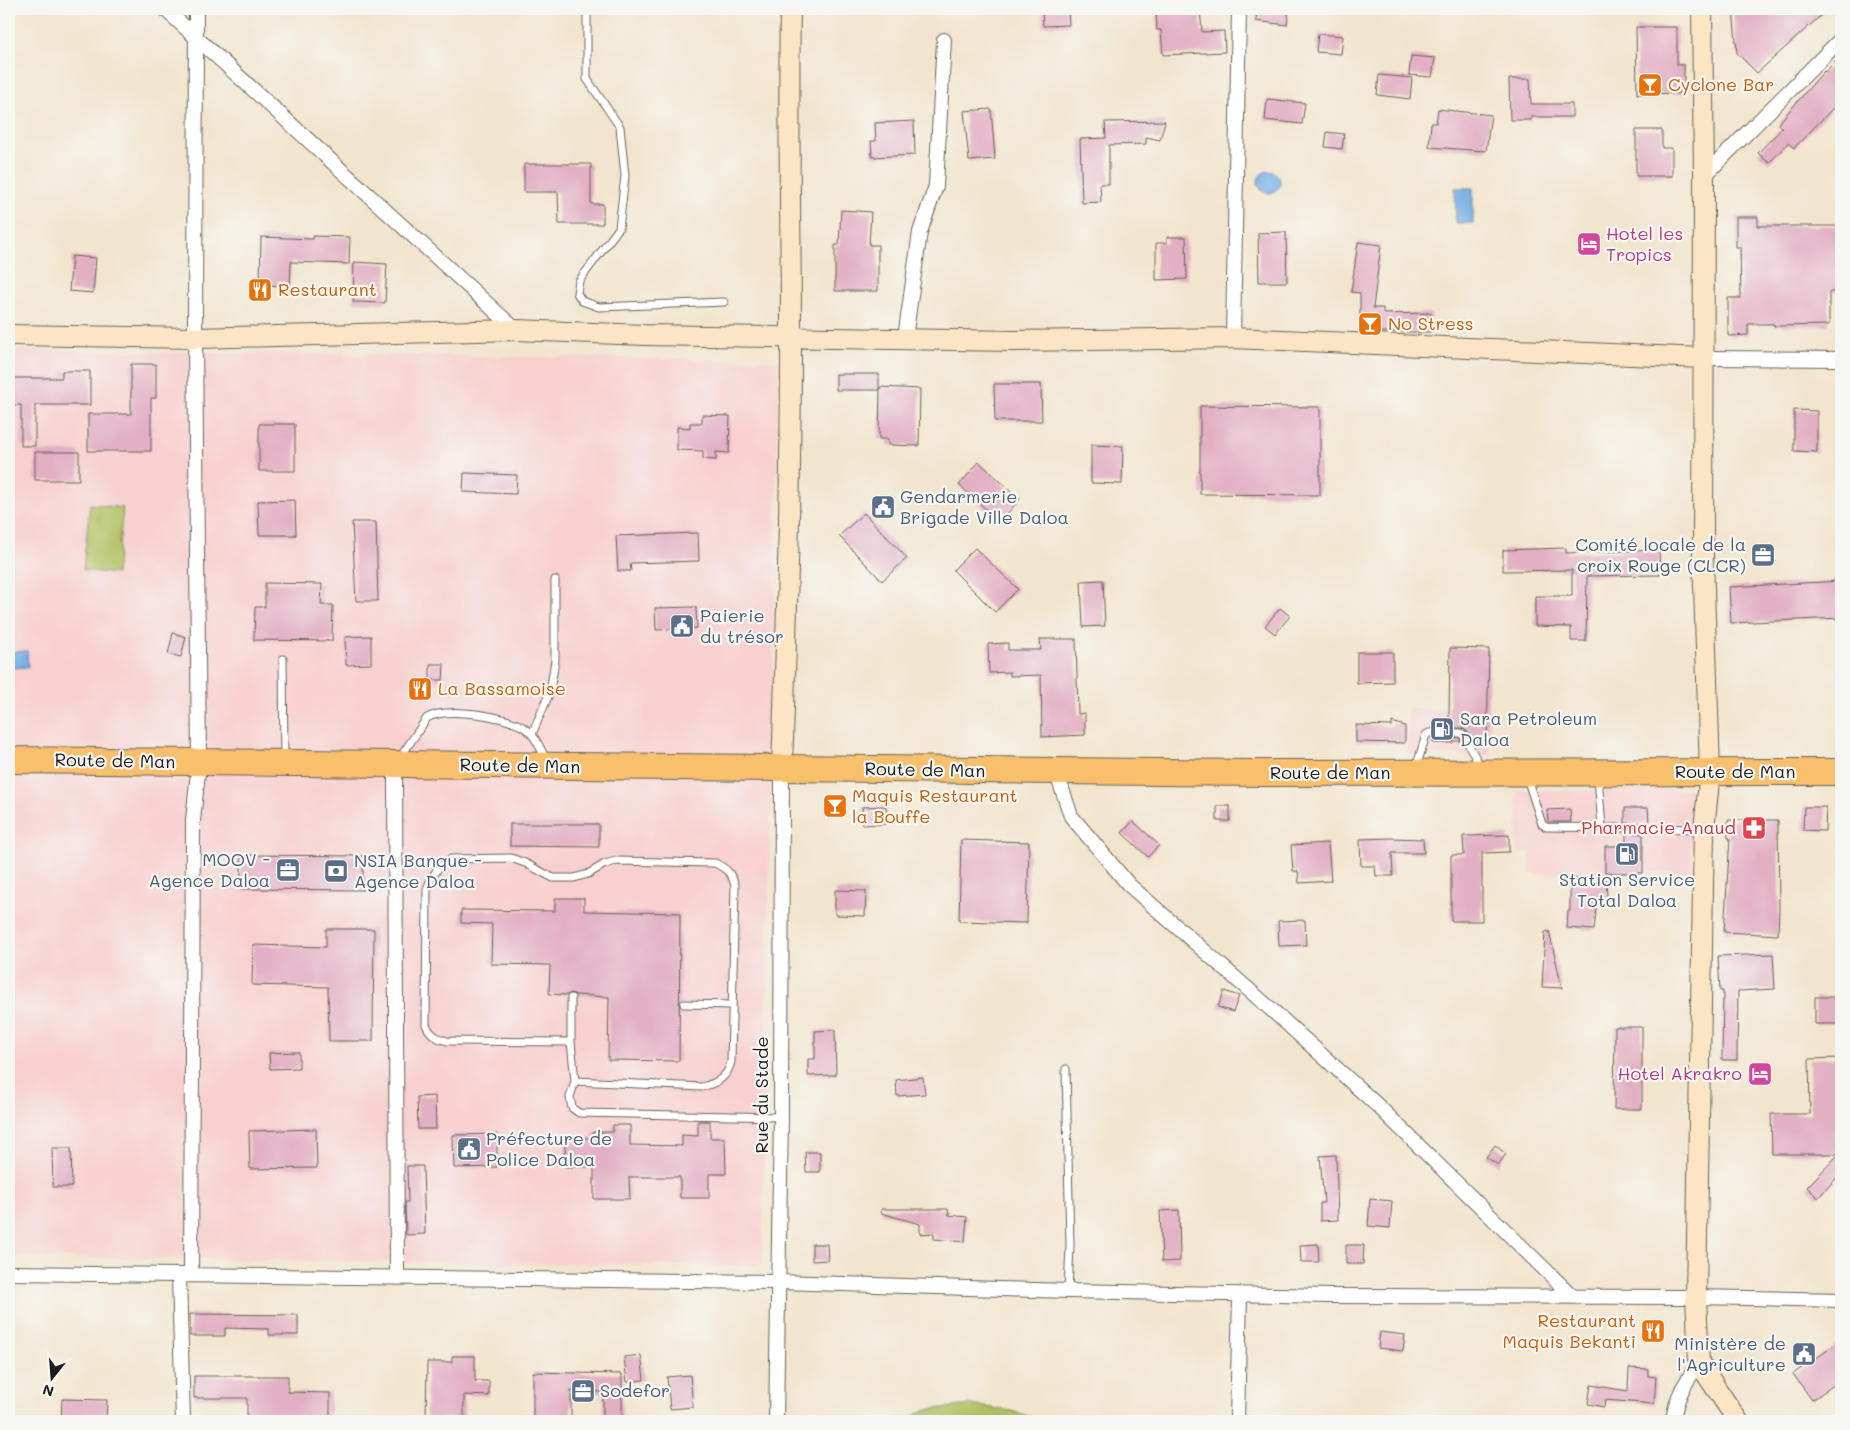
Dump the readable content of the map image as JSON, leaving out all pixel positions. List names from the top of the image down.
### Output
{
  "streets": {
    "highway": ["Route de Man"],
    "street": ["Rue du Stade"]
  },
  "crossings": [
    ["Route de Man", "Rue du Stade"]
  ],
  "places": {
    "bar": ["Cyclone Bar", "No Stress", "Maquis Restaurant la Bouffe"],
    "hotel": ["Hotel les Tropics", "Hotel Akrakro"],
    "restaurant": ["Restaurant", "La Bassamoise", "Restaurant Maquis Bekanti"],
    "public building": [
      "Gendarmerie Brigade Ville Daloa",
      "Paierie du trésor",
      "Préfecture de Police Daloa",
      "Ministère de l'Agriculture"
    ],
    "office": ["Comité locale de la croix Rouge (CLCR)", "MOOV - Agence Daloa", "Sodefor"],
    "fuel station": ["Sara Petroleum Daloa", "Station Service Total Daloa"],
    "pharmacy": ["Pharmacie Anaud"],
    "bank": ["NSIA Banque - Agence Daloa"]
  },
  "north": "bottom"
}
